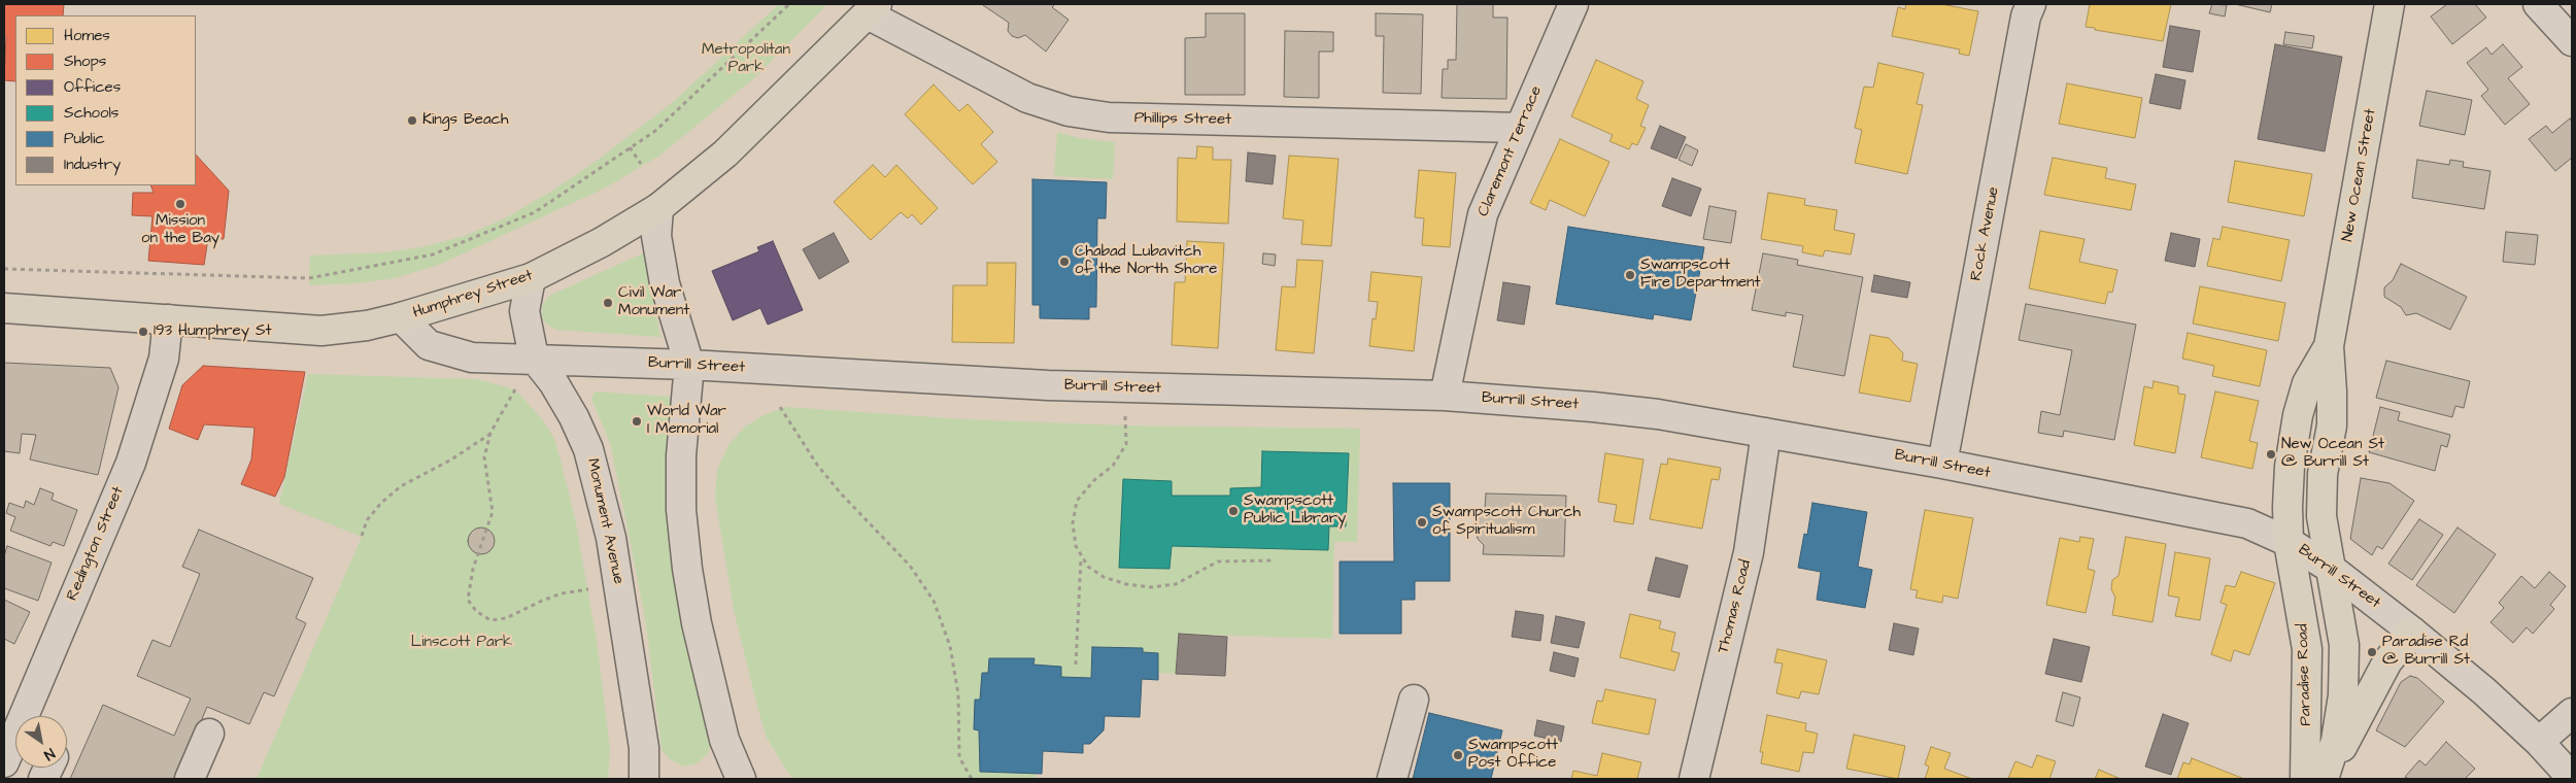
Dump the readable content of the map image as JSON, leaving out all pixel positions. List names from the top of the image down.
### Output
{
  "streets": {
    "main road": ["New Ocean Street", "Humphrey Street", "Paradise Road"],
    "street": [
      "Phillips Street",
      "Claremont Terrace",
      "Rock Avenue",
      "Burrill Street",
      "Monument Avenue",
      "Redington Street",
      "Thomas Road"
    ]
  },
  "crossings": [
    ["Phillips Street", "Claremont Terrace"],
    ["Phillips Street", "Humphrey Street"],
    ["Claremont Terrace", "Burrill Street"],
    ["New Ocean Street", "Burrill Street"],
    ["New Ocean Street", "Paradise Road"],
    ["Rock Avenue", "Burrill Street"],
    ["Humphrey Street", "Burrill Street"],
    ["Humphrey Street", "Monument Avenue"],
    ["Humphrey Street", "Redington Street"],
    ["Burrill Street", "Monument Avenue"],
    ["Burrill Street", "Thomas Road"],
    ["Burrill Street", "Paradise Road"]
  ],
  "parks": ["Metropolitan Park", "Linscott Park"],
  "places": [
    "Kings Beach",
    "Mission on the Bay",
    "Chabad Lubavitch of the North Shore",
    "Swampscott Fire Department",
    "Civil War Monument",
    "193 Humphrey St",
    "World War I Memorial",
    "New Ocean St @ Burrill St",
    "Swampscott Public Library",
    "Swampscott Church of Spiritualism",
    "Paradise Rd @ Burrill St",
    "Swampscott Post Office"
  ],
  "legend": [
    "Homes",
    "Shops",
    "Offices",
    "Schools",
    "Public",
    "Industry"
  ],
  "north": "bottom right"
}
